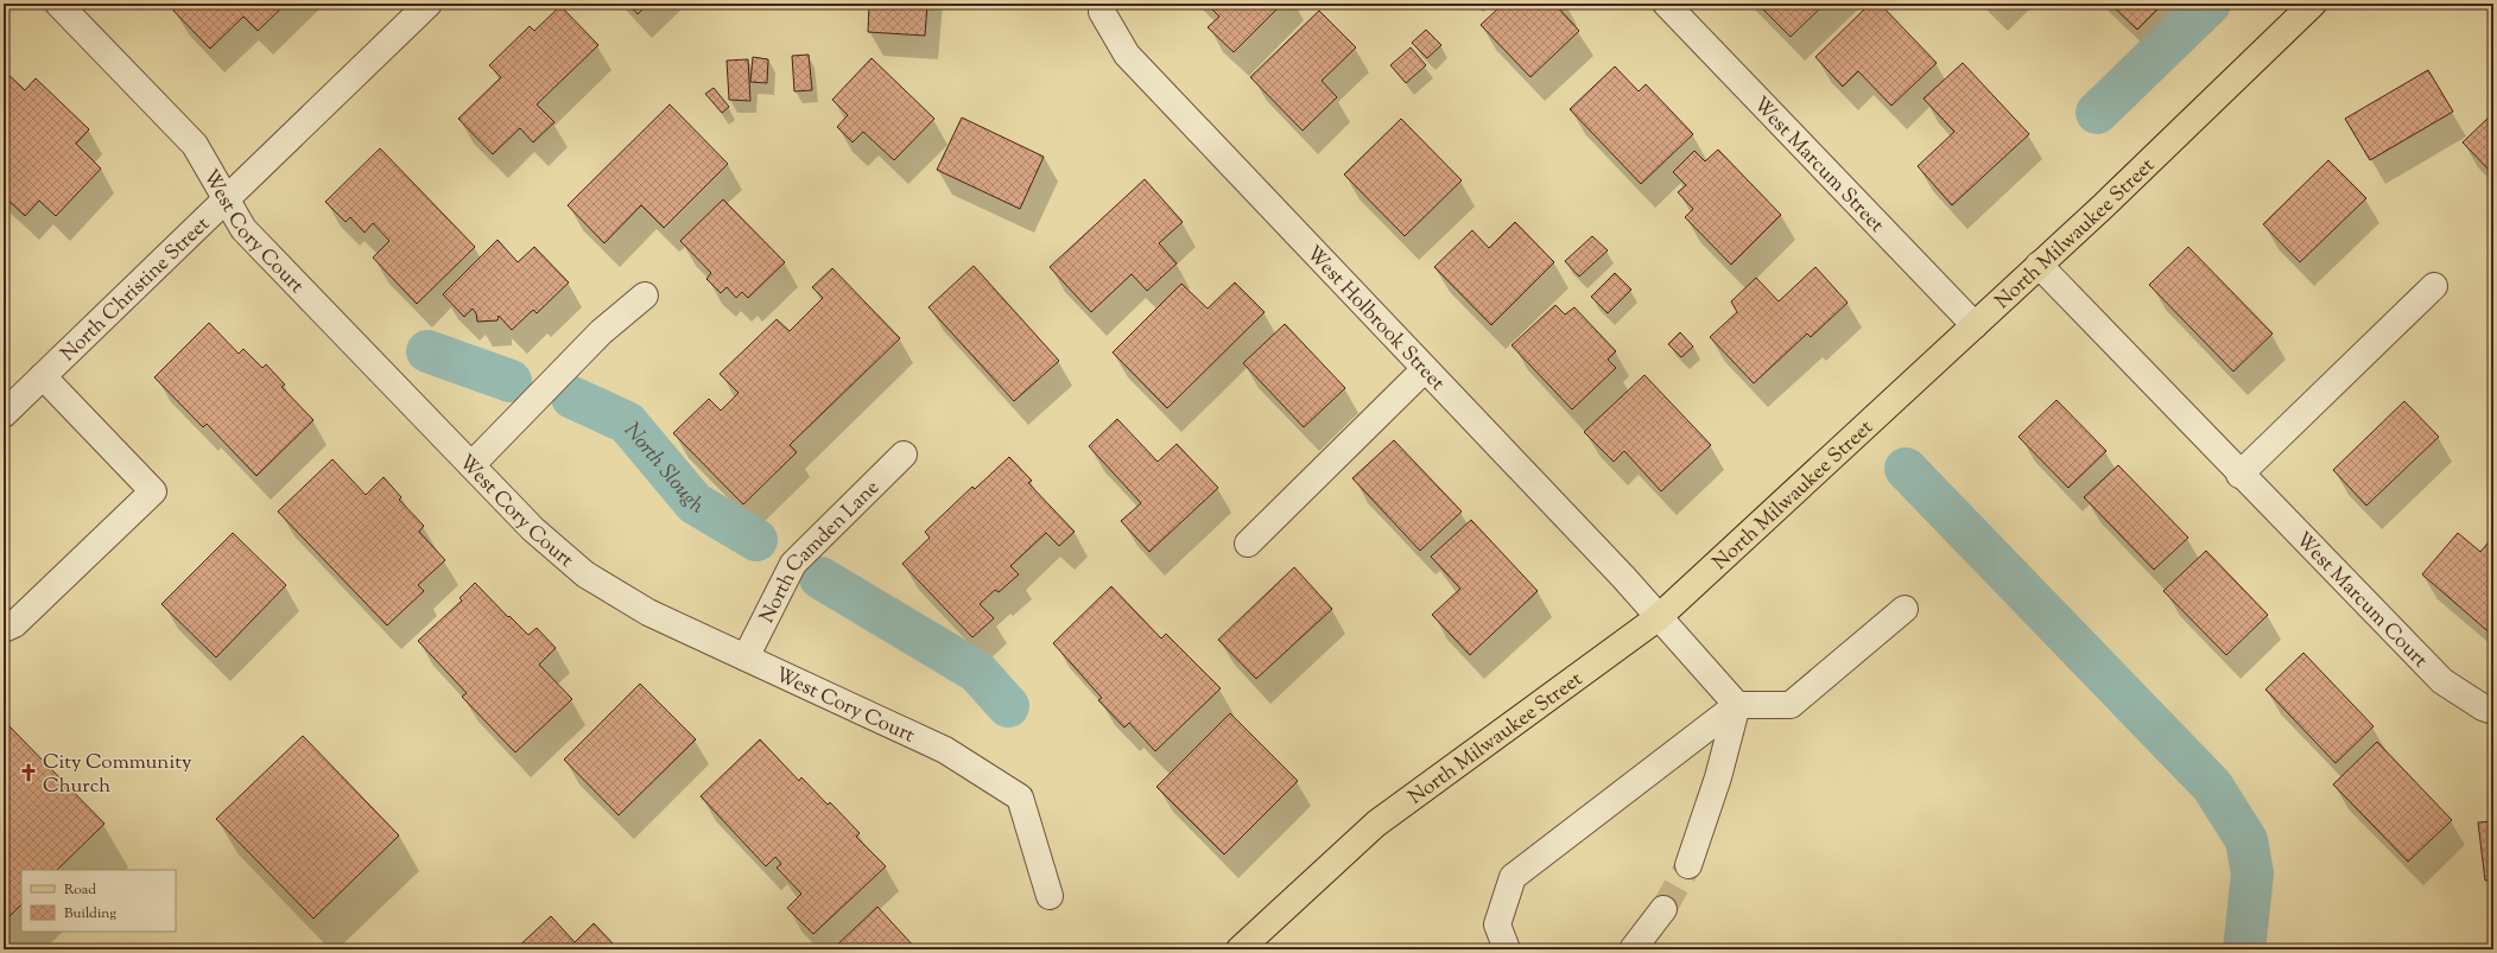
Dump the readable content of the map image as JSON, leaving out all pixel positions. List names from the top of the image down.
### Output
{
  "streets": {
    "main road": ["North Milwaukee Street"],
    "street": [
      "West Marcum Street",
      "West Cory Court",
      "North Christine Street",
      "West Holbrook Street",
      "North Camden Lane",
      "West Marcum Court"
    ]
  },
  "crossings": [
    ["West Marcum Street", "North Milwaukee Street"],
    ["West Cory Court", "North Christine Street"],
    ["West Cory Court", "North Camden Lane"],
    ["North Milwaukee Street", "West Holbrook Street"],
    ["North Milwaukee Street", "West Marcum Court"]
  ],
  "water": ["North Slough"],
  "places": {
    "church": ["City Community Church"]
  },
  "legend": ["Road", "Building"]
}
